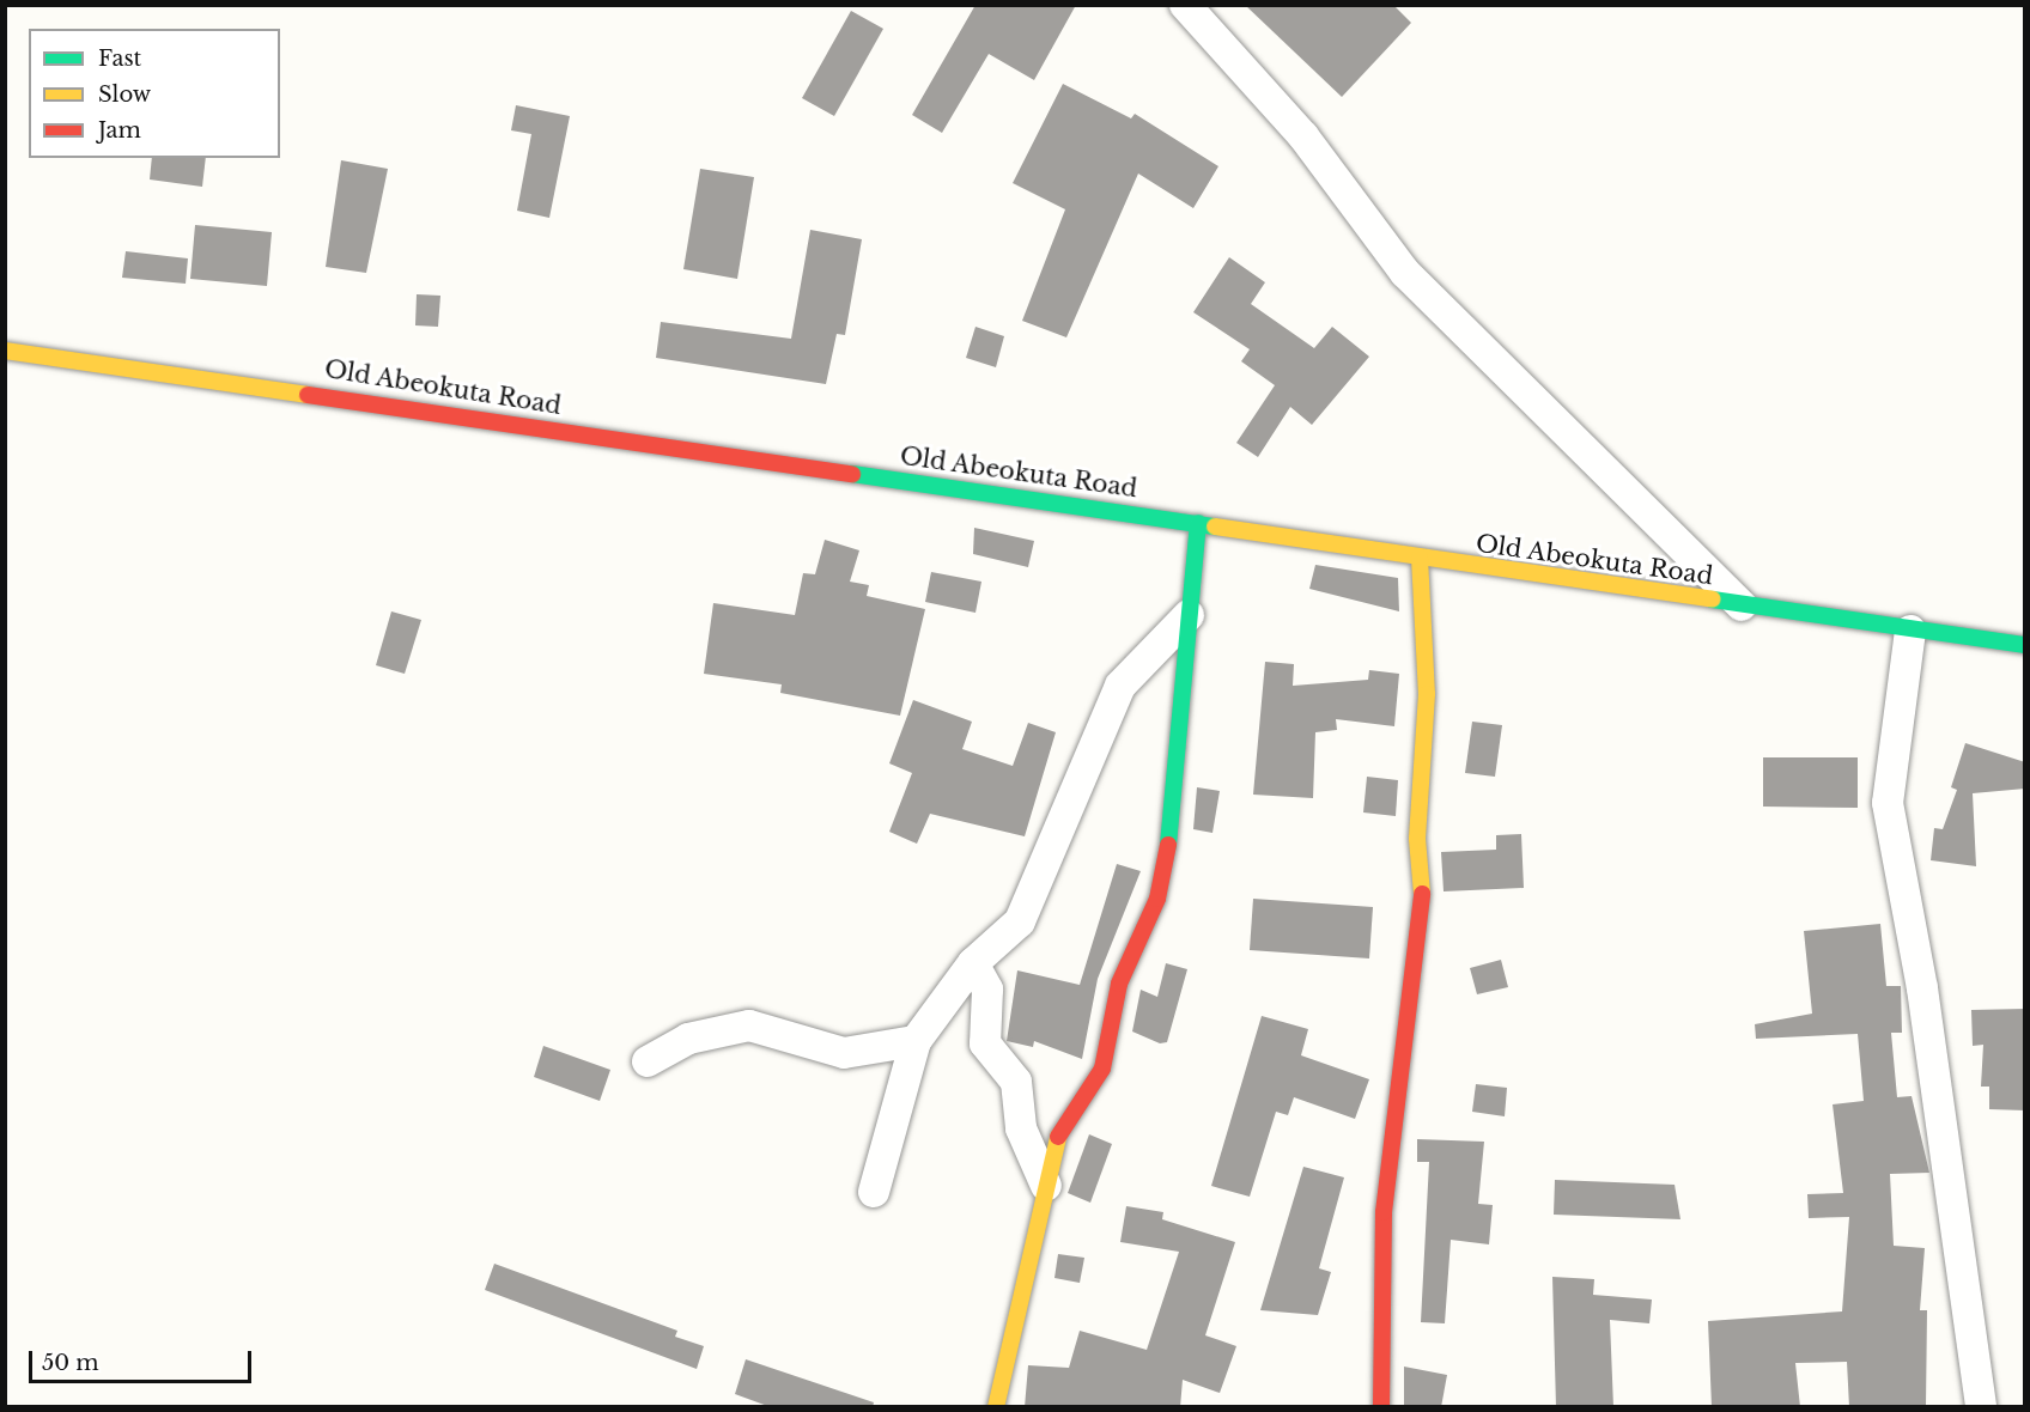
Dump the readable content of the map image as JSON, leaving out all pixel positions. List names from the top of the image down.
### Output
{
  "streets": {
    "main road": ["Old Abeokuta Road"]
  },
  "legend": ["Fast", "Slow", "Jam"],
  "scale_bar": "50 m"
}
